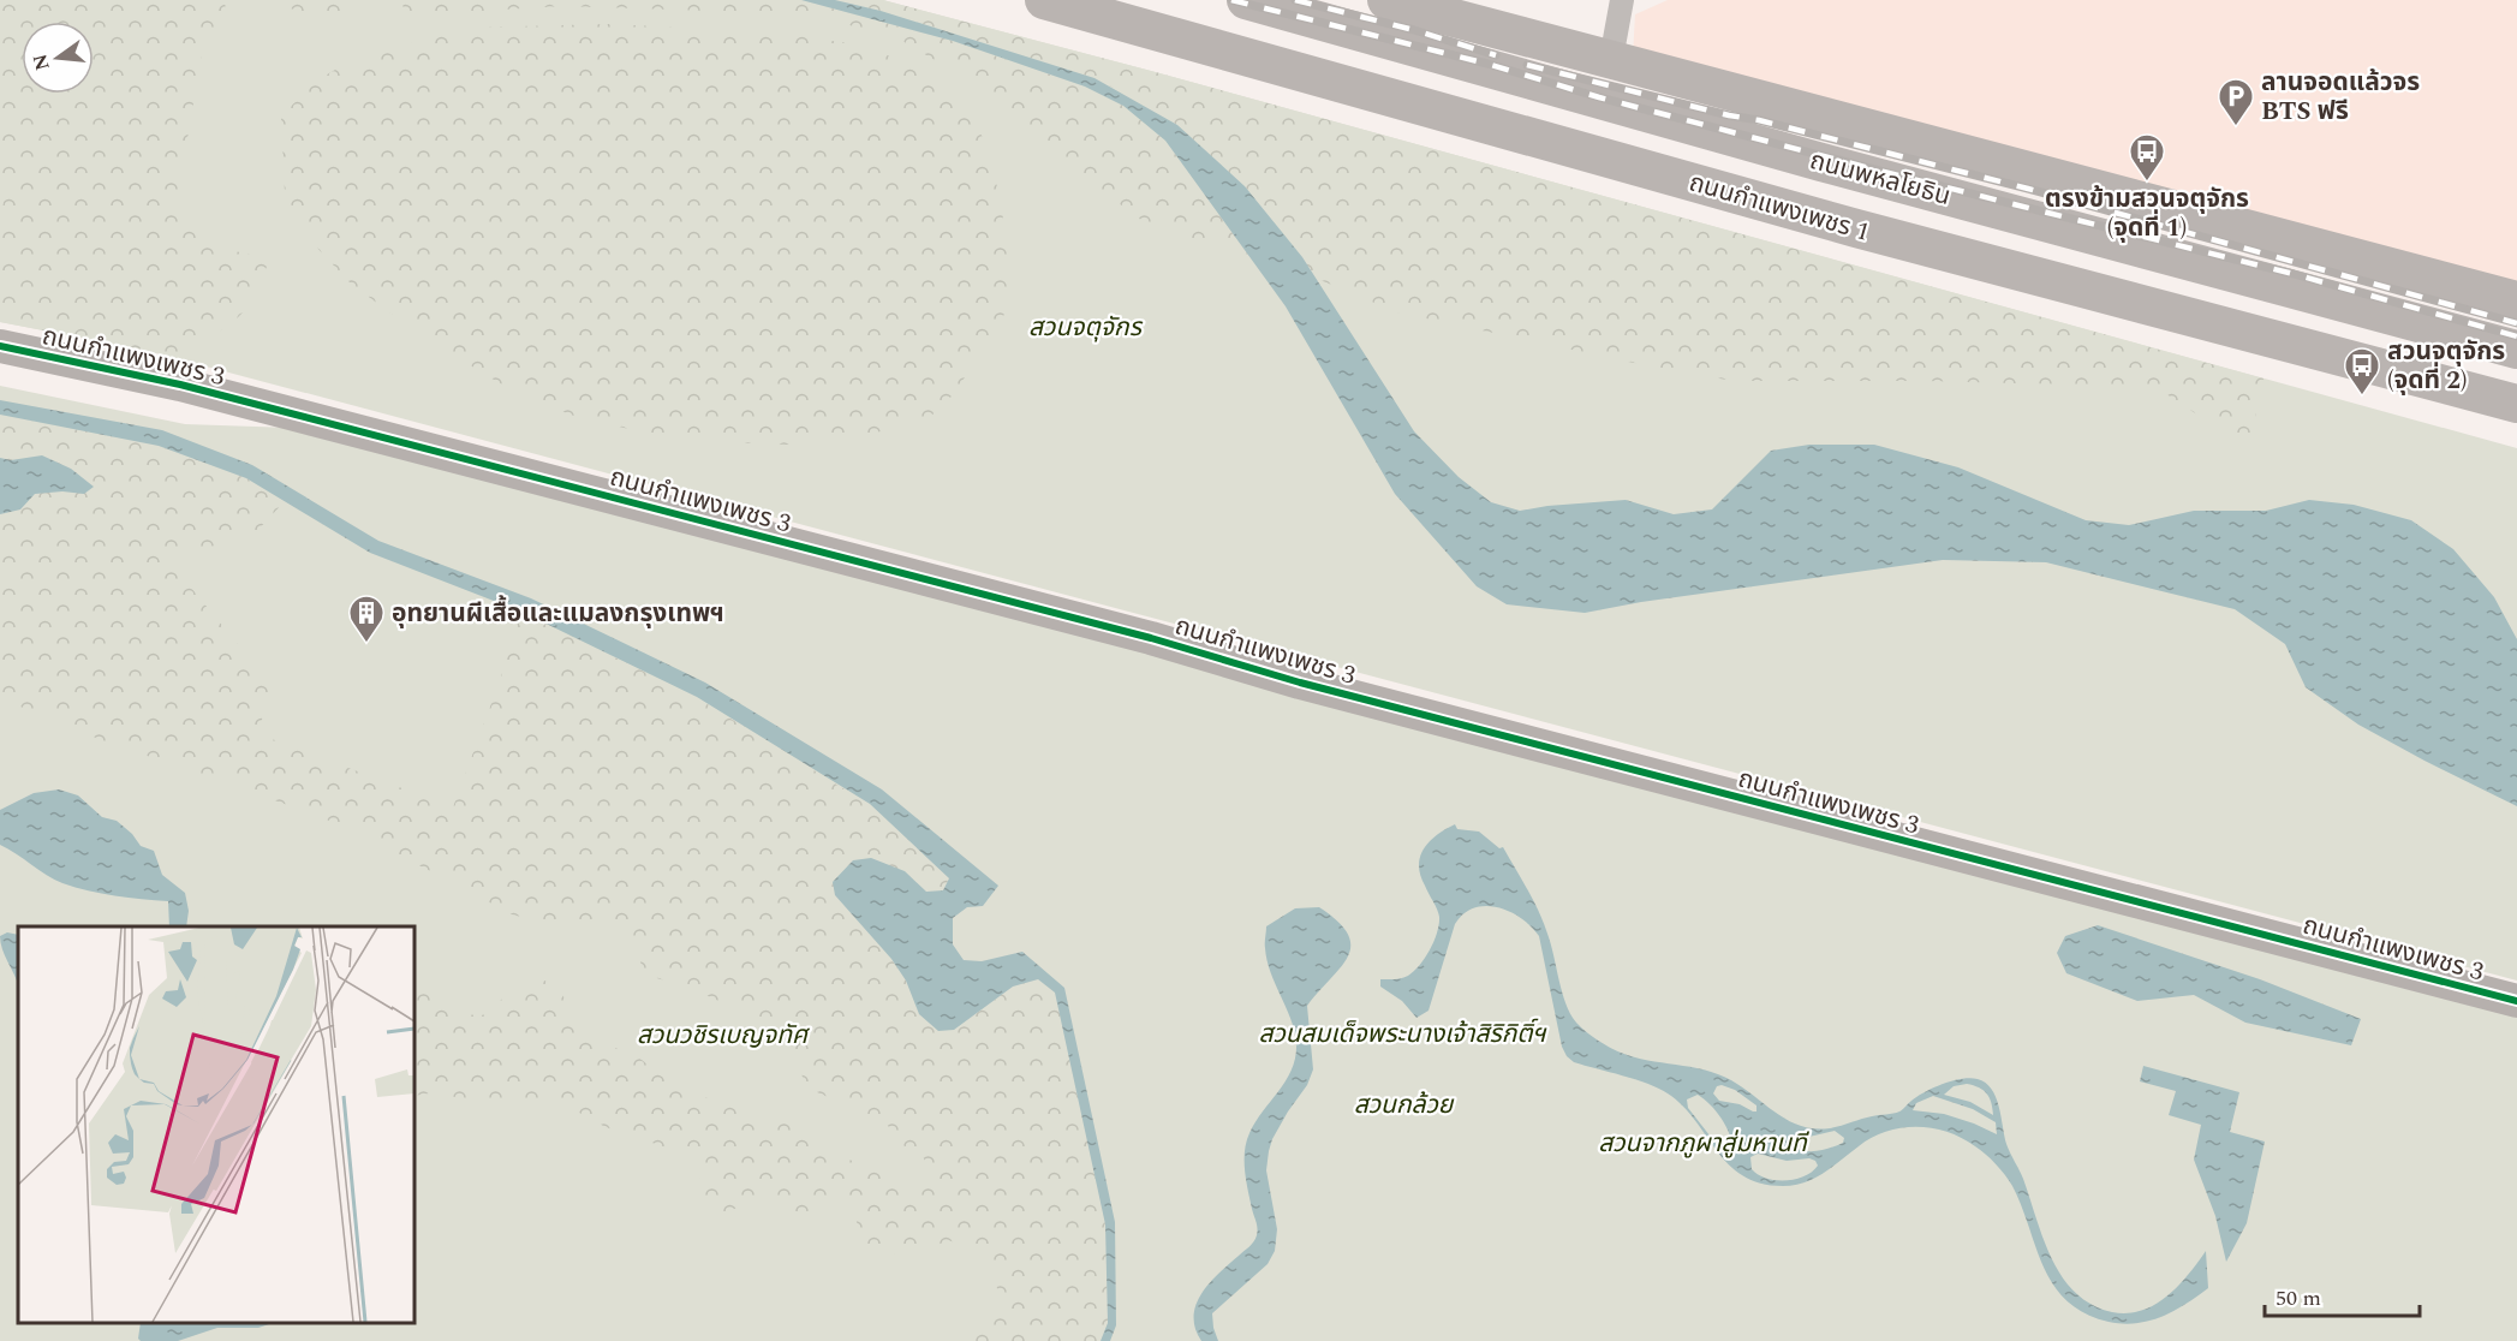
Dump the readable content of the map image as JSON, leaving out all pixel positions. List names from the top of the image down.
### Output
{
  "streets": {
    "main road": ["ถนนพหลโยธิน", "ถนนกำแพงเพชร 1"],
    "street": ["ถนนกำแพงเพชร 3"]
  },
  "parks": [
    "สวนจตุจักร",
    "สวนสมเด็จพระนางเจ้าสิริกิติ์ฯ",
    "สวนวชิรเบญจทัศ",
    "สวนกล้วย",
    "สวนจากภูผาสู่มหานที"
  ],
  "places": {
    "parking": ["ลานจอดแล้วจร BTS ฟรี"],
    "bus stop": ["ตรงข้ามสวนจตุจักร (จุดที่ 1)", "สวนจตุจักร (จุดที่ 2)"],
    "building": ["อุทยานผีเสื้อและแมลงกรุงเทพฯ"]
  },
  "scale_bar": "50 m",
  "north": "left"
}
